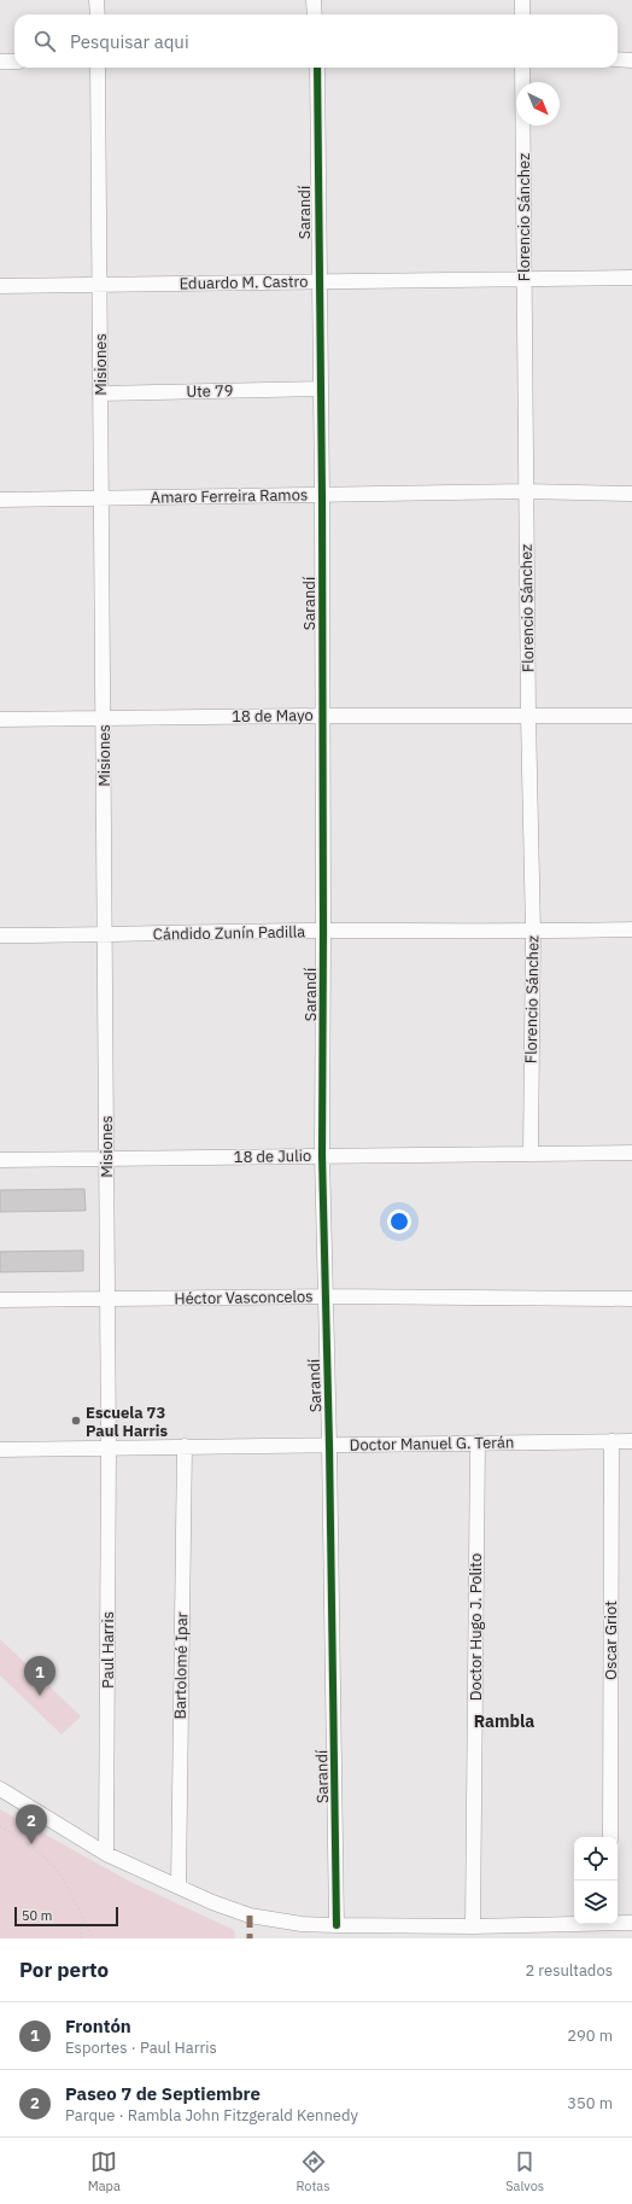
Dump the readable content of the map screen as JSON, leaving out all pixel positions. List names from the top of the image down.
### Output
{
  "streets": {
    "street": [
      "Sarandí",
      "Florencio Sánchez",
      "Eduardo M. Castro",
      "Misiones",
      "Ute 79",
      "Amaro Ferreira Ramos",
      "18 de Mayo",
      "Cándido Zunín Padilla",
      "18 de Julio",
      "Héctor Vasconcelos",
      "Doctor Manuel G. Terán",
      "Doctor Hugo J. Polito",
      "Oscar Griot",
      "Paul Harris",
      "Bartolomé Ipar"
    ]
  },
  "crossings": [
    ["Sarandí", "Eduardo M. Castro"],
    ["Sarandí", "Ute 79"],
    ["Sarandí", "Amaro Ferreira Ramos"],
    ["Sarandí", "18 de Mayo"],
    ["Sarandí", "Cándido Zunín Padilla"],
    ["Sarandí", "18 de Julio"],
    ["Sarandí", "Héctor Vasconcelos"],
    ["Sarandí", "Doctor Manuel G. Terán"],
    ["Florencio Sánchez", "Eduardo M. Castro"],
    ["Florencio Sánchez", "Amaro Ferreira Ramos"],
    ["Florencio Sánchez", "18 de Mayo"],
    ["Florencio Sánchez", "Cándido Zunín Padilla"],
    ["Florencio Sánchez", "18 de Julio"],
    ["Eduardo M. Castro", "Misiones"],
    ["Misiones", "Ute 79"],
    ["Misiones", "Amaro Ferreira Ramos"],
    ["Misiones", "18 de Mayo"],
    ["Misiones", "Cándido Zunín Padilla"],
    ["Misiones", "18 de Julio"],
    ["Misiones", "Héctor Vasconcelos"],
    ["Misiones", "Doctor Manuel G. Terán"],
    ["Misiones", "Paul Harris"],
    ["Doctor Manuel G. Terán", "Doctor Hugo J. Polito"],
    ["Doctor Manuel G. Terán", "Oscar Griot"],
    ["Doctor Manuel G. Terán", "Paul Harris"],
    ["Doctor Manuel G. Terán", "Bartolomé Ipar"]
  ],
  "districts": ["Rambla"],
  "places": ["Escuela 73 Paul Harris"],
  "scale_bar": "50 m",
  "north": "bottom right",
  "page": {
    "search": "Pesquisar aqui",
    "pins": ["1", "2"],
    "scale": "50 m",
    "heading": ["Por perto", "2 resultados"],
    "list": [
      {
        "mark": "1",
        "name": "Frontón",
        "note": "Esportes · Paul Harris",
        "value": "290 m"
      },
      {
        "mark": "2",
        "name": "Paseo 7 de Septiembre",
        "note": "Parque · Rambla John Fitzgerald Kennedy",
        "value": "350 m"
      }
    ],
    "nav": ["Mapa", "Rotas", "Salvos"]
  }
}
